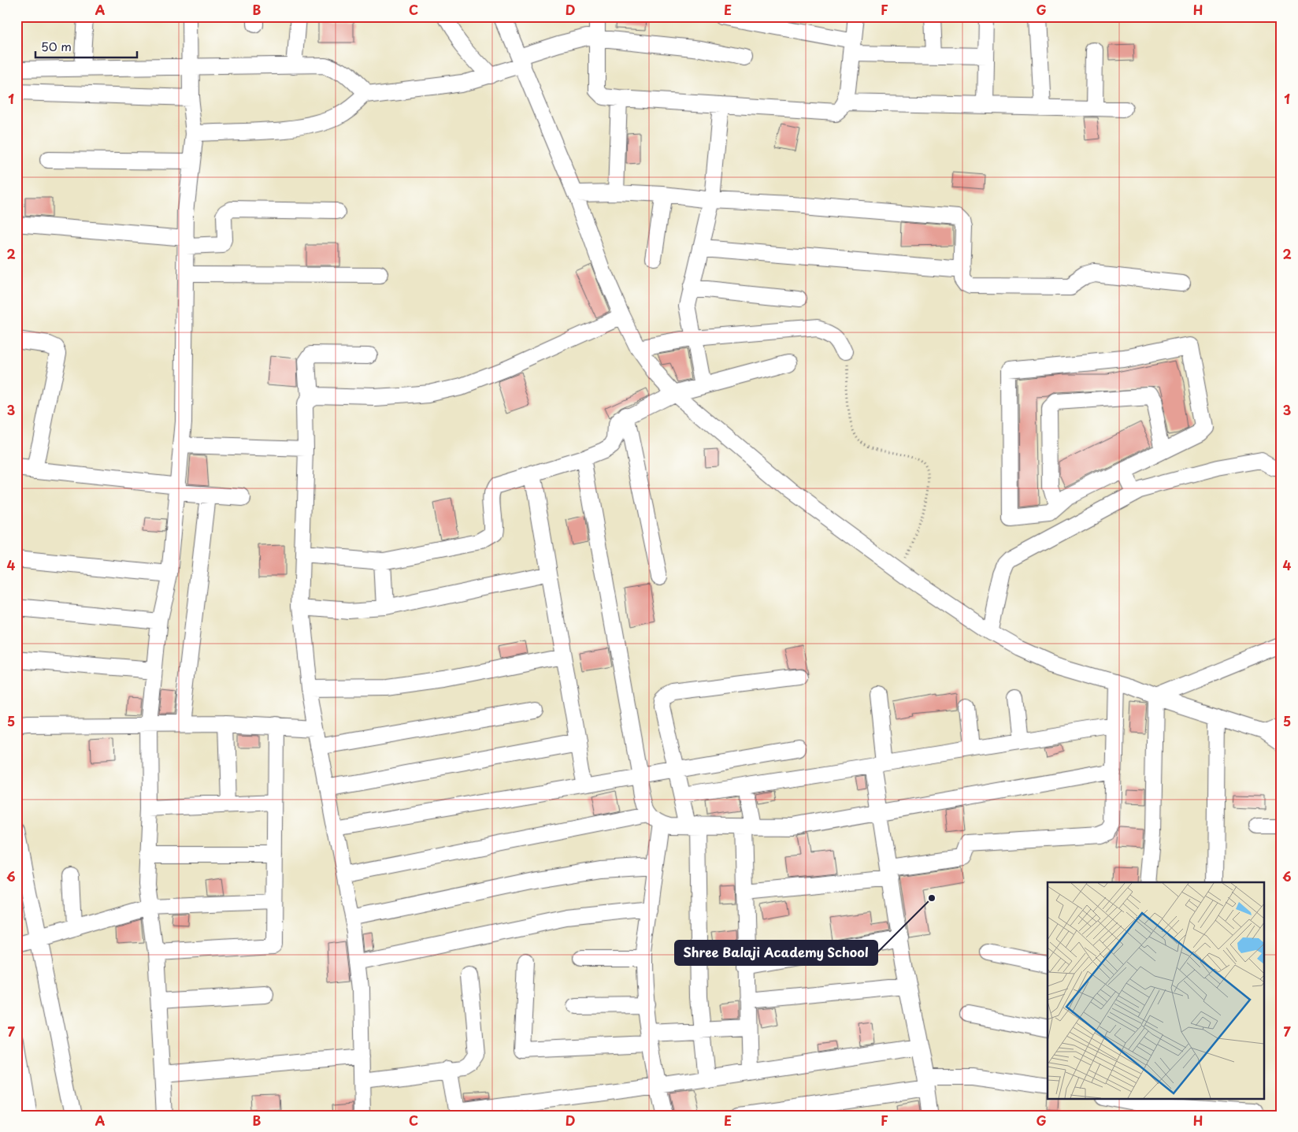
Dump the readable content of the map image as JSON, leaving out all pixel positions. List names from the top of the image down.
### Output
{
  "places": ["Shree Balaji Academy School"],
  "scale_bar": "50 m",
  "grid": {
    "columns": [
      "A",
      "B",
      "C",
      "D",
      "E",
      "F",
      "G",
      "H"
    ],
    "rows": [
      "1",
      "2",
      "3",
      "4",
      "5",
      "6",
      "7"
    ]
  }
}
